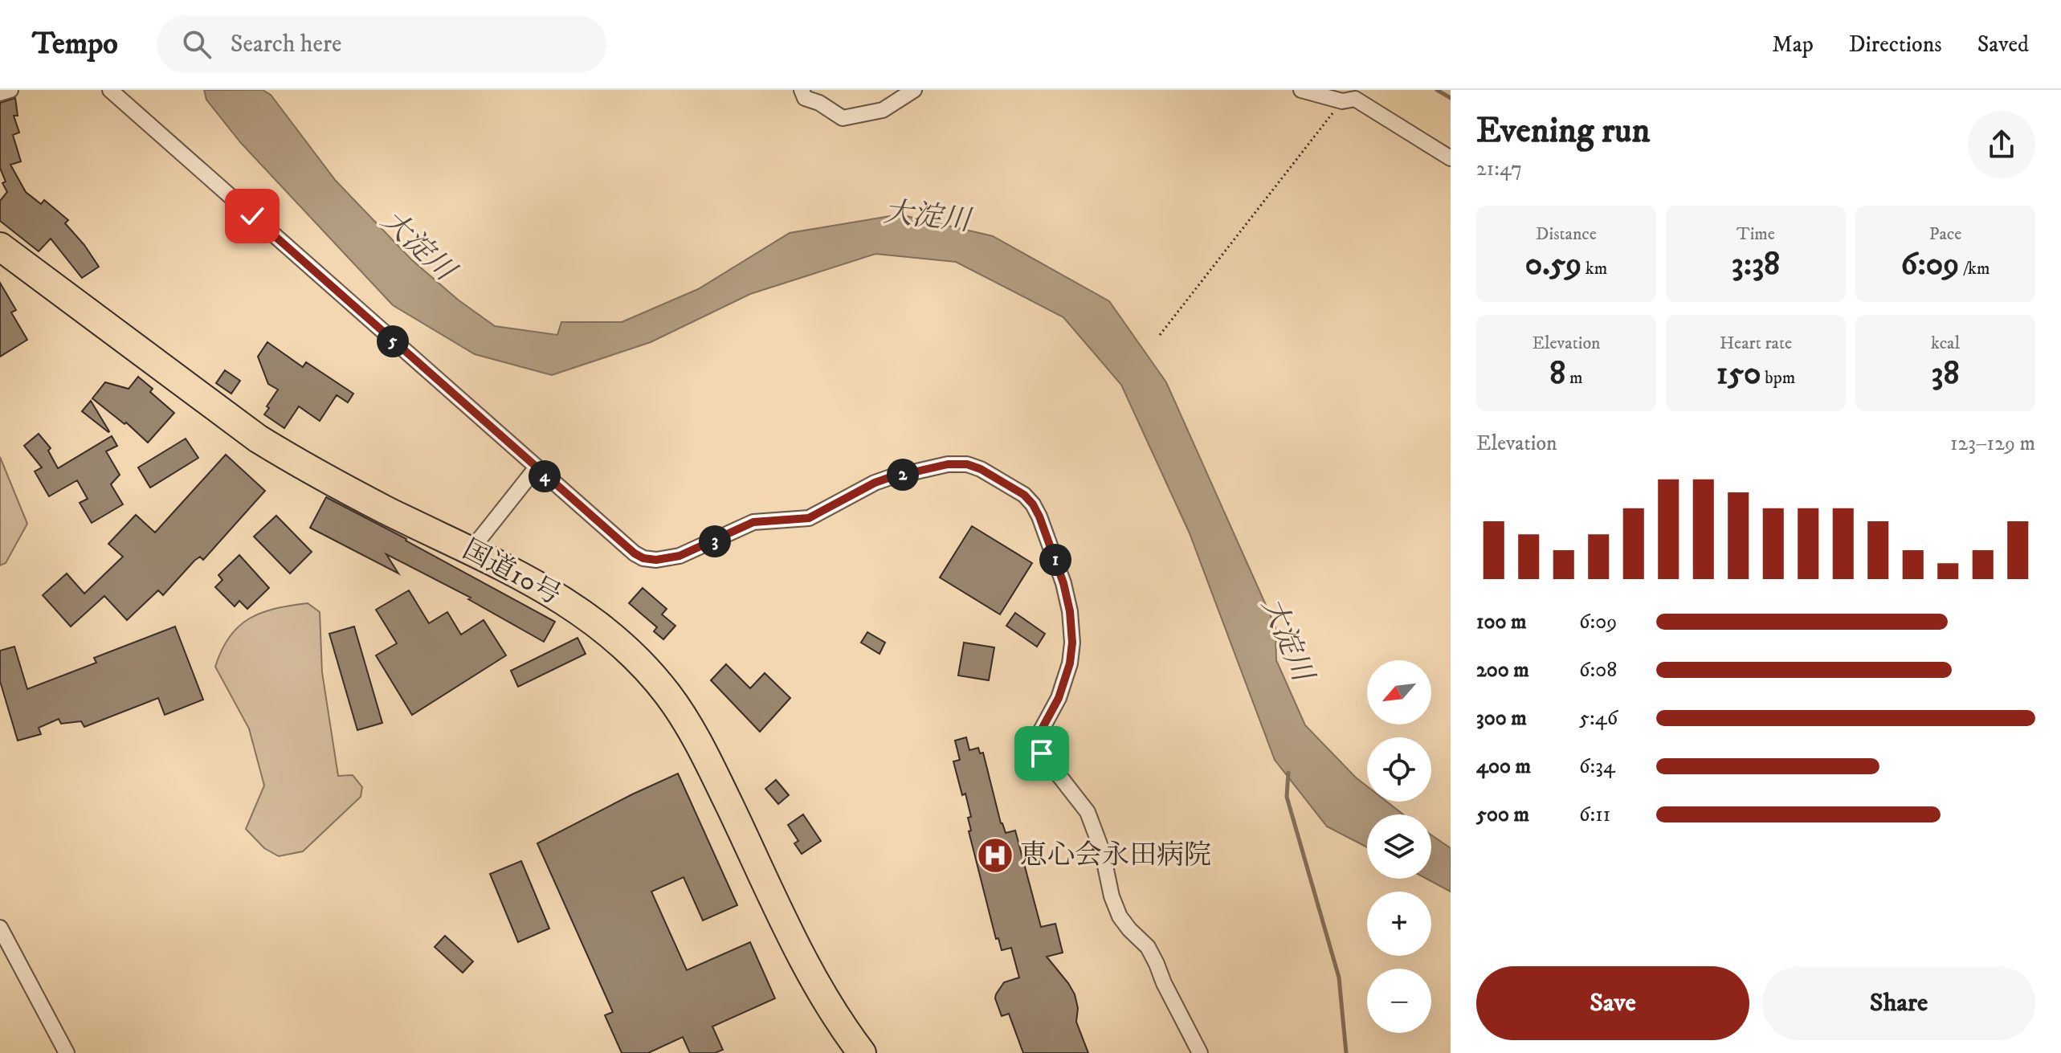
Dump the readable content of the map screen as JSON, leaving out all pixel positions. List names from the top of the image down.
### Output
{
  "streets": {
    "highway": ["国道10号"]
  },
  "water": ["大淀川"],
  "places": {
    "hospital": ["恵心会永田病院"]
  },
  "north": "bottom left",
  "page": {
    "header": "Tempo",
    "search": "Search here",
    "nav": ["Map", "Directions", "Saved"],
    "heading": ["Evening run", "21:47"],
    "stats": [
      ["Distance", "0.59 km"],
      ["Time", "3:38"],
      ["Pace", "6:09 /km"],
      ["Elevation", "8 m"],
      ["Heart rate", "150 bpm"],
      ["kcal", "38"]
    ],
    "pins": [
      "5",
      "2",
      "4",
      "3",
      "1"
    ],
    "chart": ["Elevation", "123–129 m"],
    "list": [
      {
        "name": "100 m",
        "note": "6:09"
      },
      {
        "name": "200 m",
        "note": "6:08"
      },
      {
        "name": "300 m",
        "note": "5:46"
      },
      {
        "name": "400 m",
        "note": "6:34"
      },
      {
        "name": "500 m",
        "note": "6:11"
      }
    ],
    "map_buttons": ["+", "−"],
    "buttons": ["Save", "Share"]
  }
}
